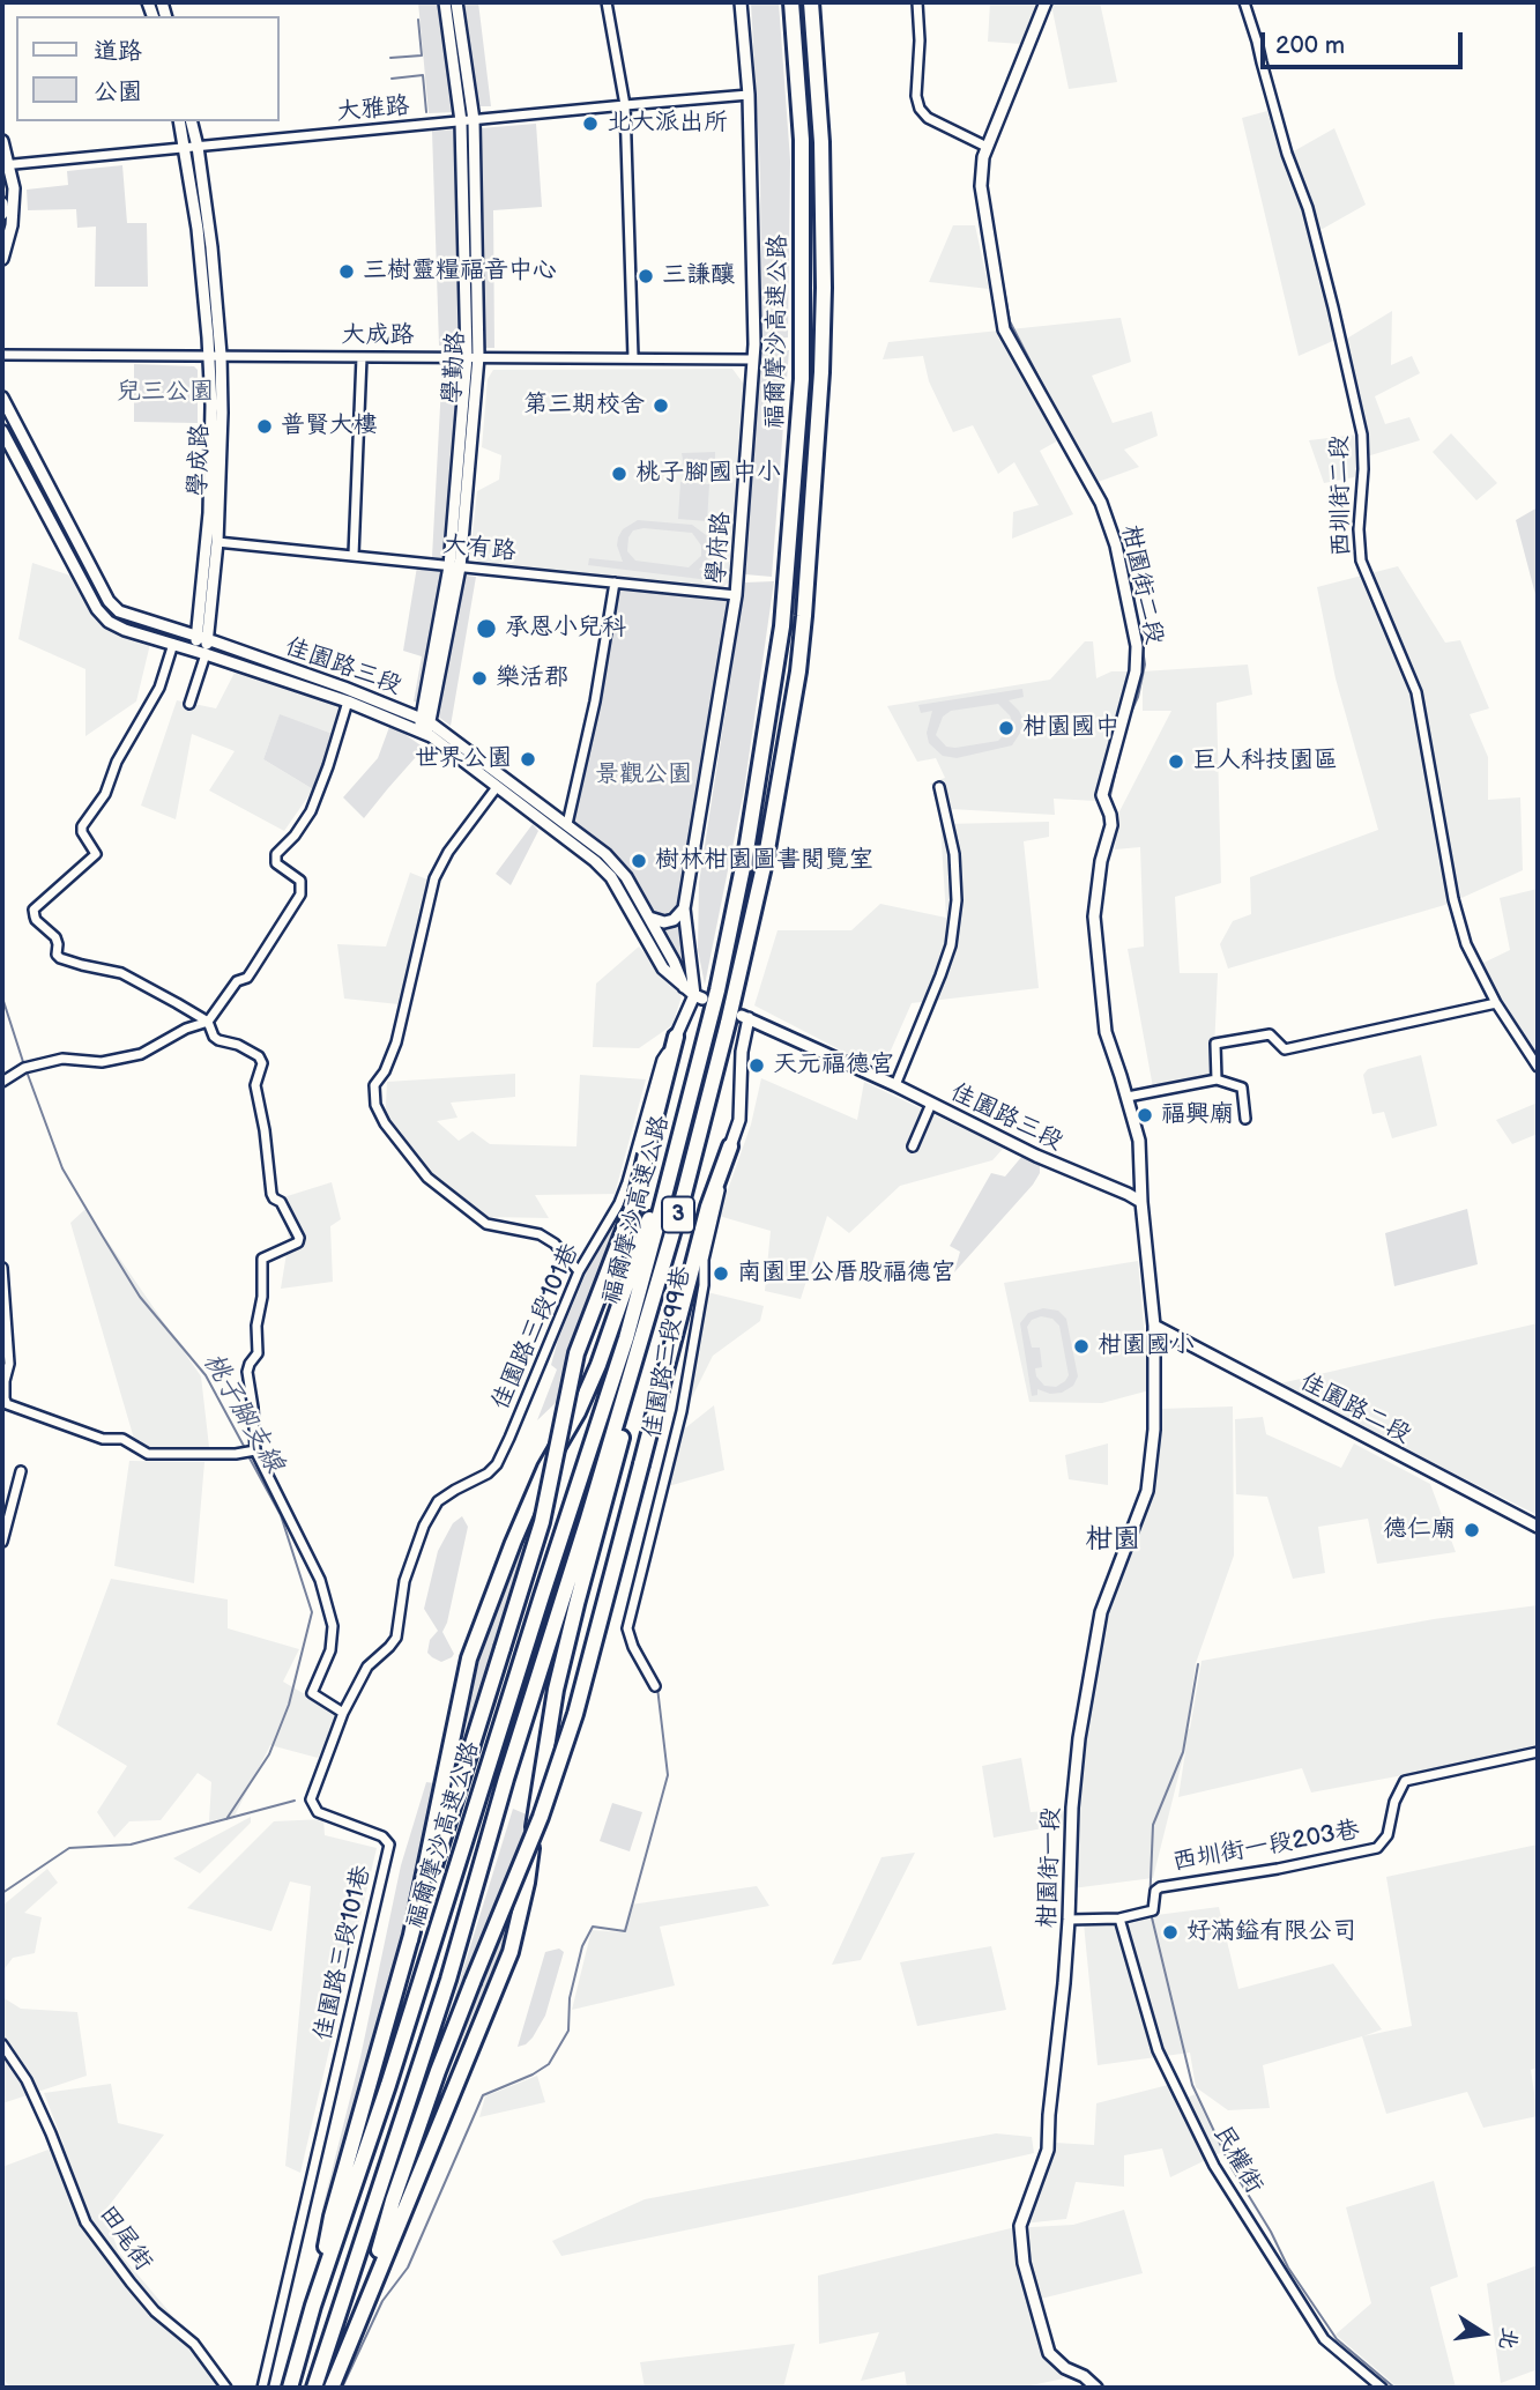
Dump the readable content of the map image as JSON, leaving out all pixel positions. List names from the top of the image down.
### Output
{
  "streets": {
    "highway": ["福爾摩沙高速公路", "3"],
    "street": [
      "大雅路",
      "大成路",
      "學勤路",
      "學成路",
      "西圳街二段",
      "學府路",
      "大有路",
      "柑園街二段",
      "佳園路三段",
      "佳園路三段101巷",
      "佳園路三段99巷",
      "佳園路二段",
      "西圳街一段203巷",
      "柑園街一段",
      "民權街",
      "田尾街"
    ]
  },
  "crossings": [
    ["大雅路", "學勤路"],
    ["大雅路", "學成路"],
    ["大雅路", "學府路"],
    ["大成路", "學勤路"],
    ["大成路", "學成路"],
    ["大成路", "學府路"],
    ["學勤路", "大有路"],
    ["學勤路", "佳園路三段"],
    ["學成路", "大有路"],
    ["學成路", "佳園路三段"],
    ["學府路", "大有路"],
    ["學府路", "佳園路三段"],
    ["學府路", "佳園路三段101巷"],
    ["柑園街二段", "佳園路三段"],
    ["佳園路三段", "佳園路三段101巷"],
    ["佳園路三段", "佳園路三段99巷"],
    ["佳園路二段", "柑園街一段"],
    ["西圳街一段203巷", "柑園街一段"],
    ["西圳街一段203巷", "民權街"]
  ],
  "districts": ["柑園"],
  "water": ["桃子腳支線"],
  "parks": ["兒三公園", "景觀公園"],
  "places": [
    "北大派出所",
    "三樹靈糧福音中心",
    "三謙釀",
    "第三期校舍",
    "普賢大樓",
    "桃子腳國中小",
    "承恩小兒科",
    "樂活郡",
    "柑園國中",
    "世界公園",
    "巨人科技園區",
    "樹林柑園圖書閱覽室",
    "天元福德宮",
    "福興廟",
    "南園里公厝股福德宮",
    "柑園國小",
    "德仁廟",
    "好滿鎰有限公司"
  ],
  "legend": ["道路", "公園"],
  "scale_bar": "200 m",
  "north": "right"
}
